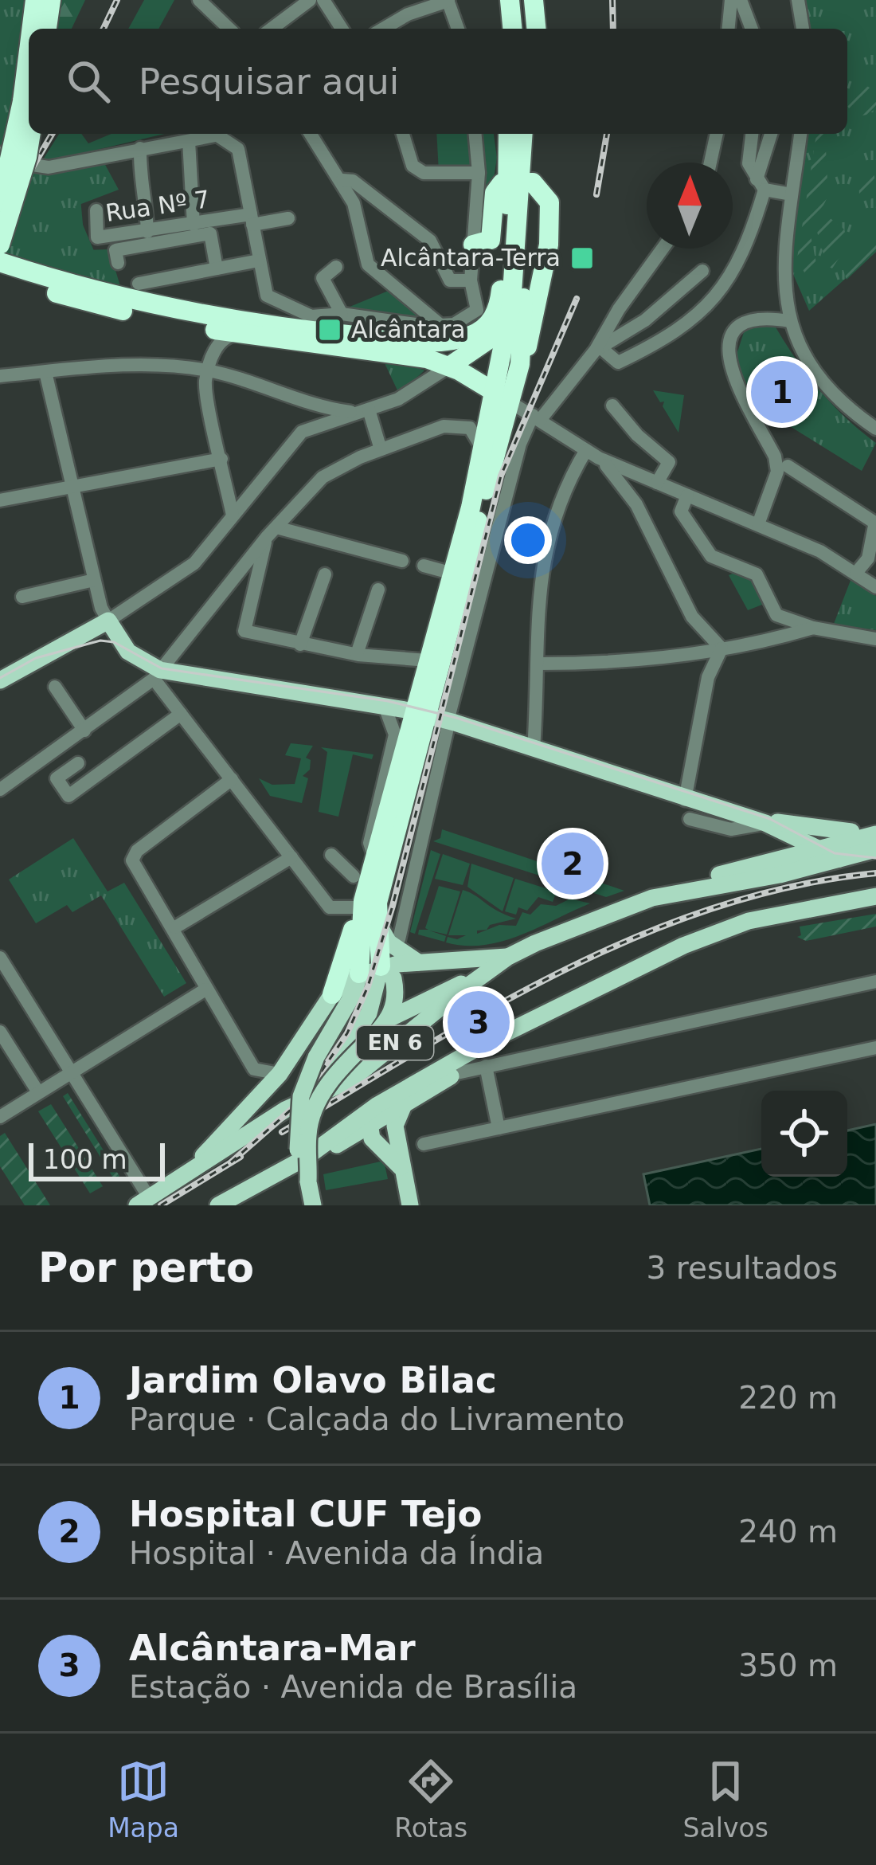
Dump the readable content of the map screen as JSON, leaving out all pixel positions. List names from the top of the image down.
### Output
{
  "streets": {
    "main road": ["EN 6"],
    "street": ["Rua Nº 7"]
  },
  "places": {
    "transit": ["Alcântara-Terra", "Alcântara"]
  },
  "scale_bar": "100 m",
  "north": "top",
  "page": {
    "search": "Pesquisar aqui",
    "pins": ["1", "2", "3"],
    "scale": "100 m",
    "heading": ["Por perto", "3 resultados"],
    "list": [
      {
        "mark": "1",
        "name": "Jardim Olavo Bilac",
        "note": "Parque · Calçada do Livramento",
        "value": "220 m"
      },
      {
        "mark": "2",
        "name": "Hospital CUF Tejo",
        "note": "Hospital · Avenida da Índia",
        "value": "240 m"
      },
      {
        "mark": "3",
        "name": "Alcântara-Mar",
        "note": "Estação · Avenida de Brasília",
        "value": "350 m"
      }
    ],
    "nav": ["Mapa", "Rotas", "Salvos"]
  }
}
